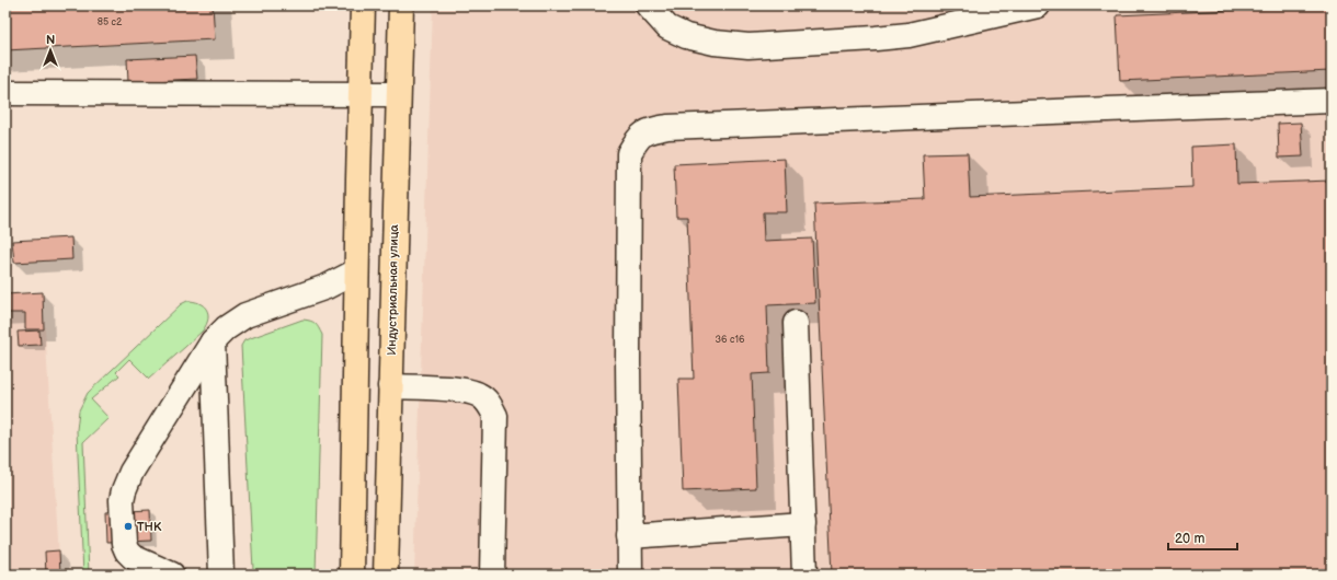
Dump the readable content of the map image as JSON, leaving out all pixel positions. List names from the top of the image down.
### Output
{
  "streets": {
    "main road": ["Индустриальная улица"]
  },
  "places": ["ТНК"],
  "house_numbers": ["85 с2", "36 с16"],
  "scale_bar": "20 m",
  "north": "top"
}
